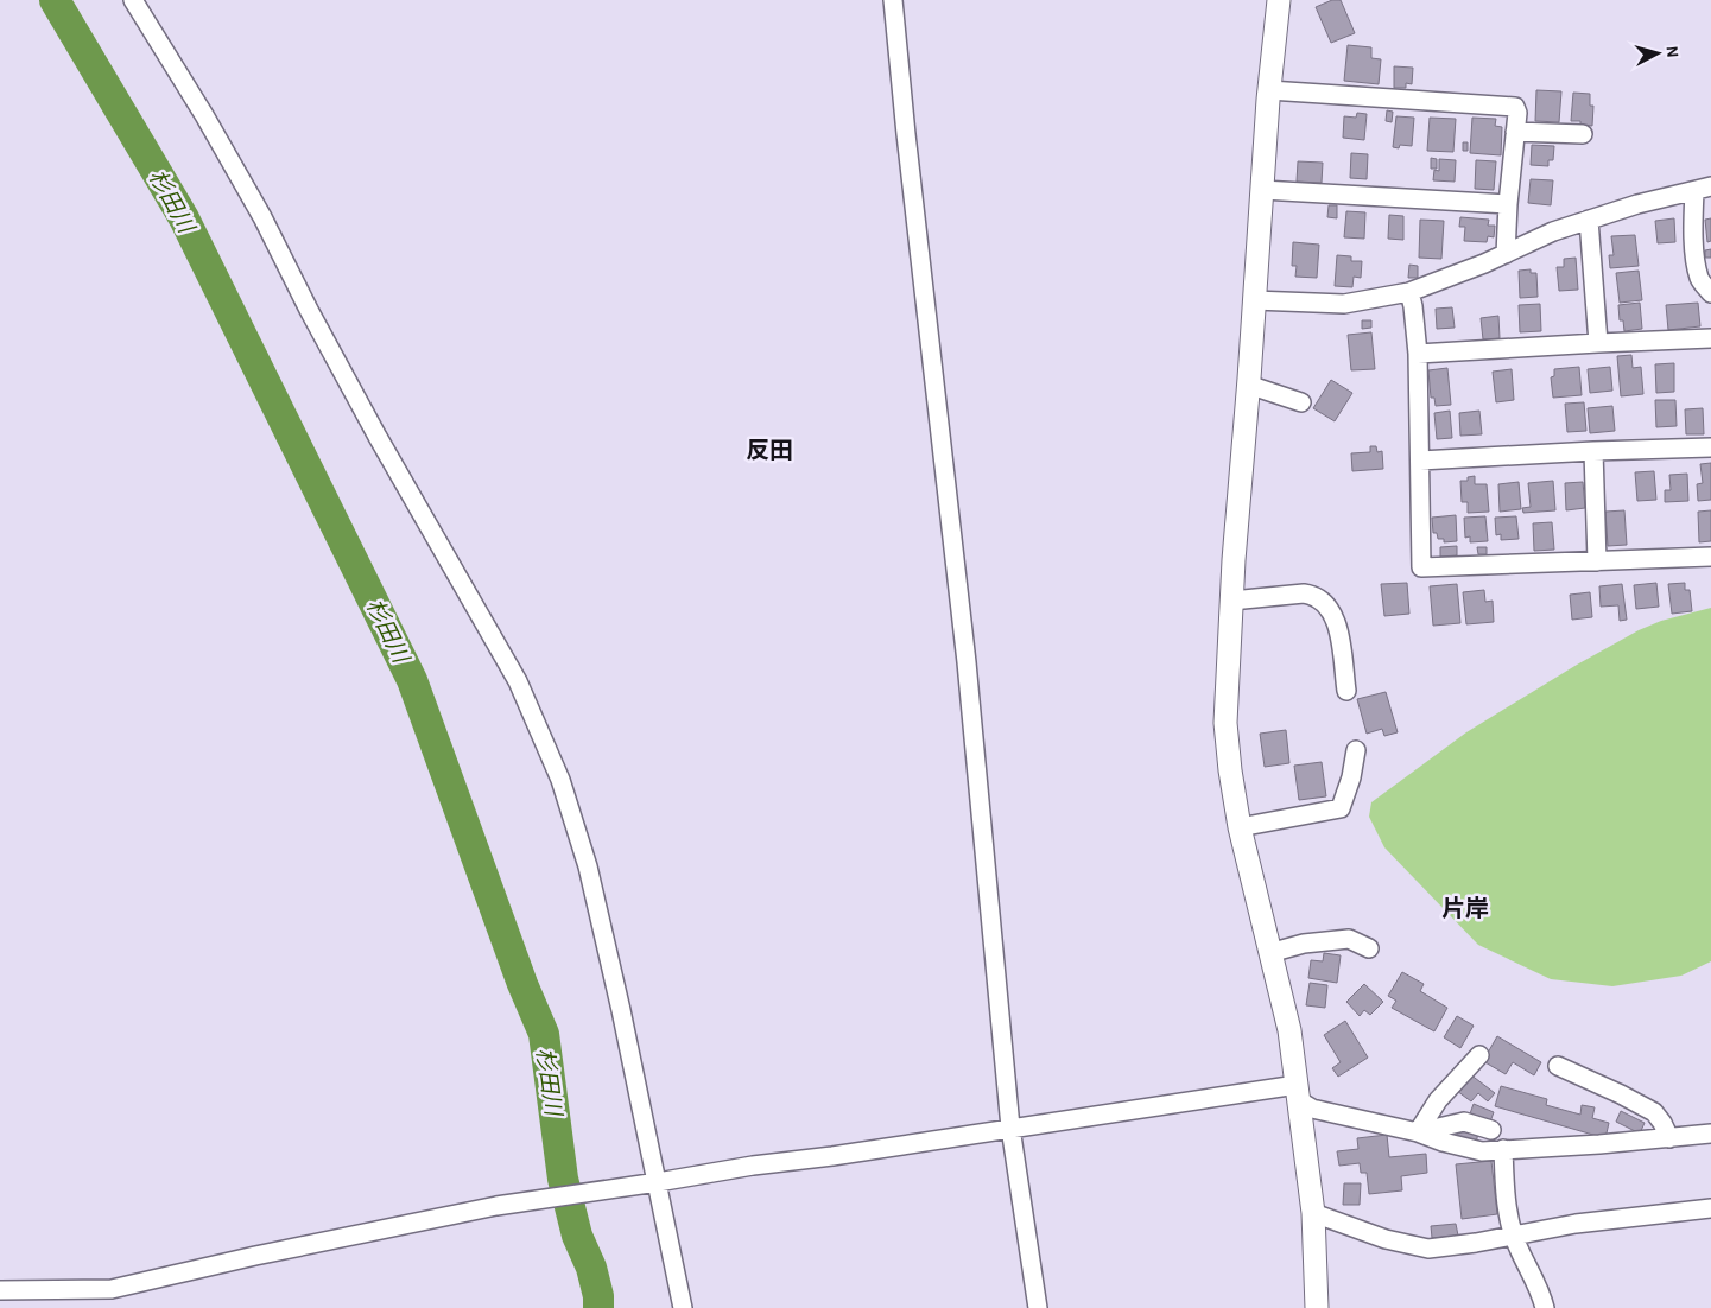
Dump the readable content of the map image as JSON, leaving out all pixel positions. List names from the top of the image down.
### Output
{
  "districts": ["反田", "片岸"],
  "water": ["杉田川"],
  "north": "right"
}
